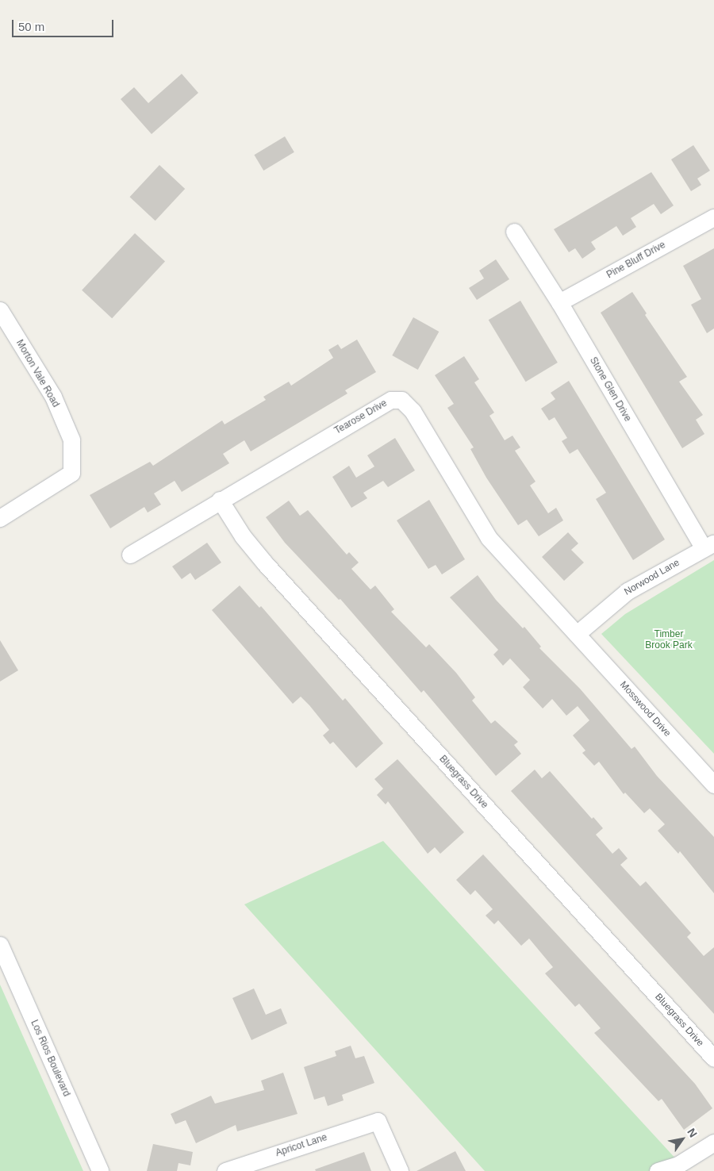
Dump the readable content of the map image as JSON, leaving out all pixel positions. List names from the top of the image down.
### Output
{
  "streets": {
    "street": [
      "Pine Bluff Drive",
      "Morton Vale Road",
      "Stone Glen Drive",
      "Tearose Drive",
      "Norwood Lane",
      "Mosswood Drive",
      "Bluegrass Drive",
      "Los Rios Boulevard",
      "Apricot Lane"
    ]
  },
  "crossings": [
    ["Pine Bluff Drive", "Stone Glen Drive"],
    ["Stone Glen Drive", "Norwood Lane"],
    ["Tearose Drive", "Norwood Lane"],
    ["Tearose Drive", "Mosswood Drive"],
    ["Tearose Drive", "Bluegrass Drive"],
    ["Norwood Lane", "Mosswood Drive"]
  ],
  "parks": ["Timber Brook Park"],
  "scale_bar": "50 m",
  "north": "top right"
}
